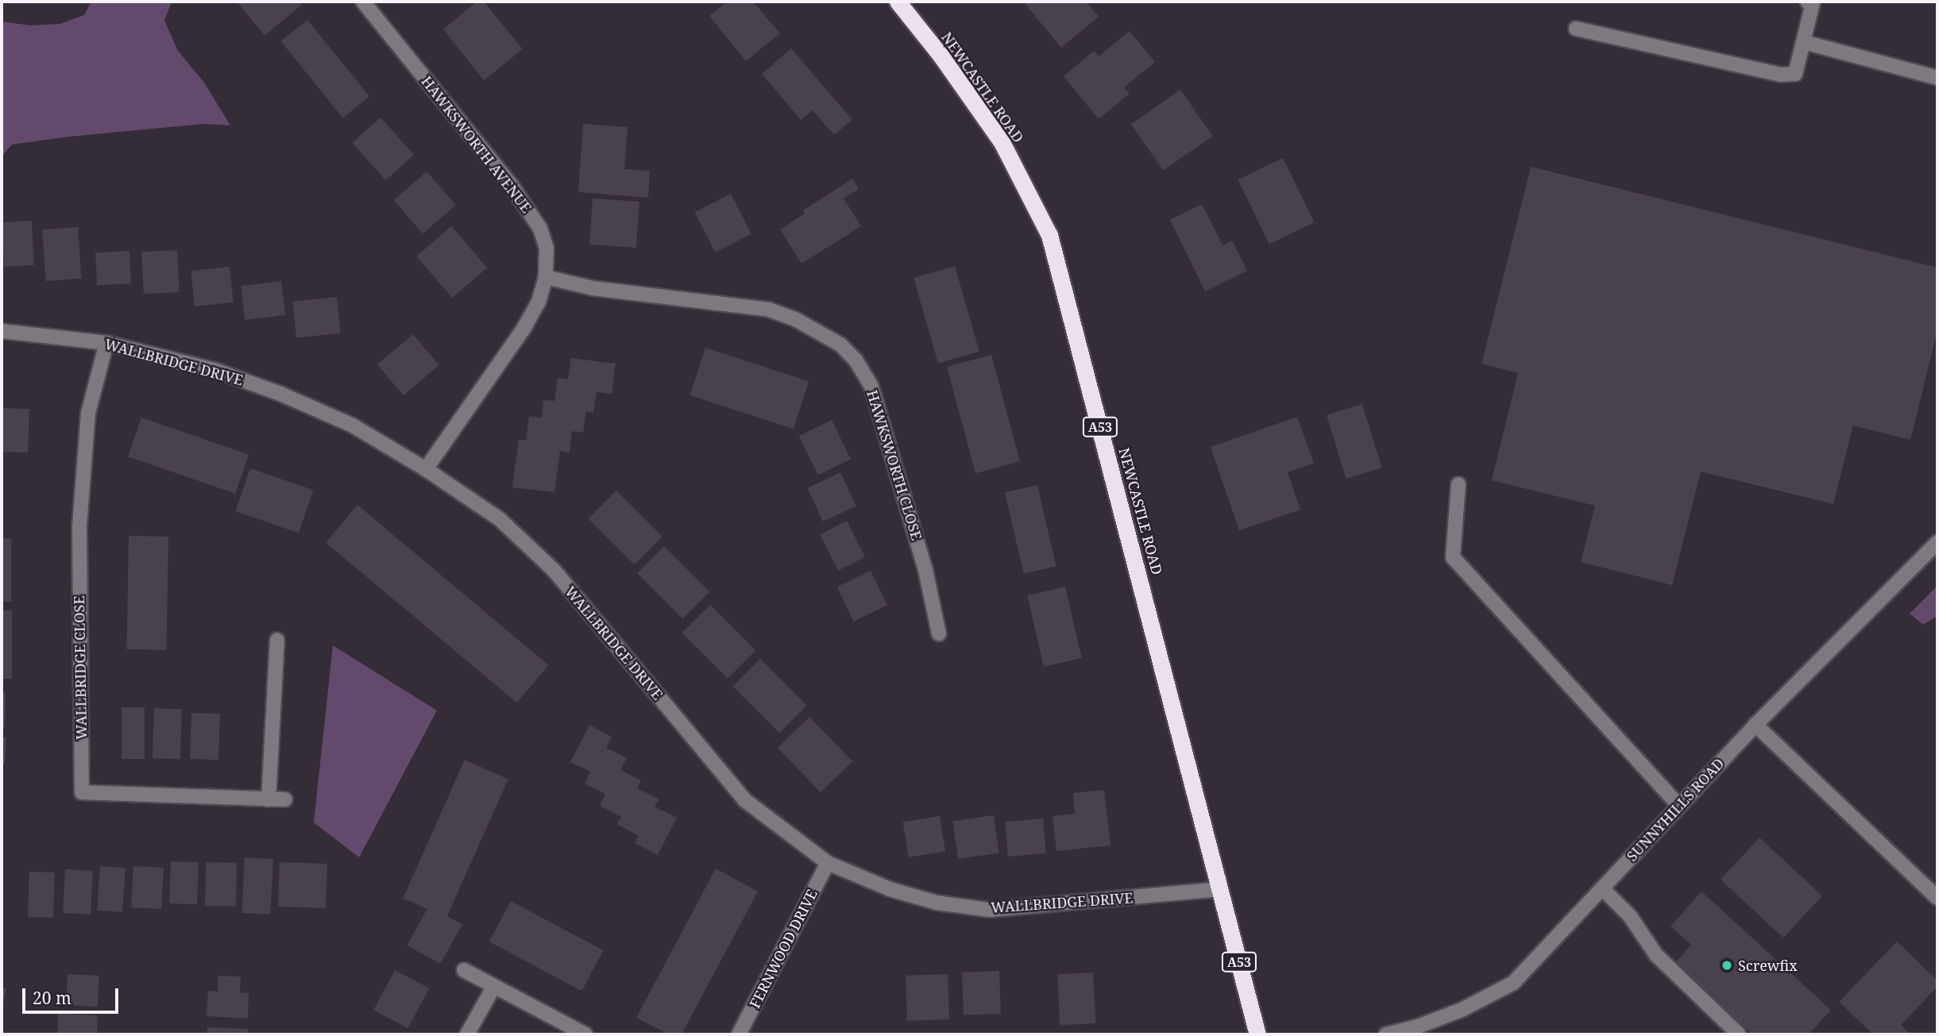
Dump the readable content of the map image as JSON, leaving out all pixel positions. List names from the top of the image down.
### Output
{
  "streets": {
    "highway": ["NEWCASTLE ROAD", "A53"],
    "street": [
      "HAWKSWORTH AVENUE",
      "WALLBRIDGE DRIVE",
      "HAWKSWORTH CLOSE",
      "WALLBRIDGE CLOSE",
      "SUNNYHILLS ROAD",
      "FERNWOOD DRIVE"
    ]
  },
  "crossings": [
    ["NEWCASTLE ROAD", "WALLBRIDGE DRIVE"],
    ["HAWKSWORTH AVENUE", "WALLBRIDGE DRIVE"],
    ["HAWKSWORTH AVENUE", "HAWKSWORTH CLOSE"],
    ["WALLBRIDGE DRIVE", "WALLBRIDGE CLOSE"],
    ["WALLBRIDGE DRIVE", "FERNWOOD DRIVE"]
  ],
  "places": ["Screwfix"],
  "scale_bar": "20 m"
}
